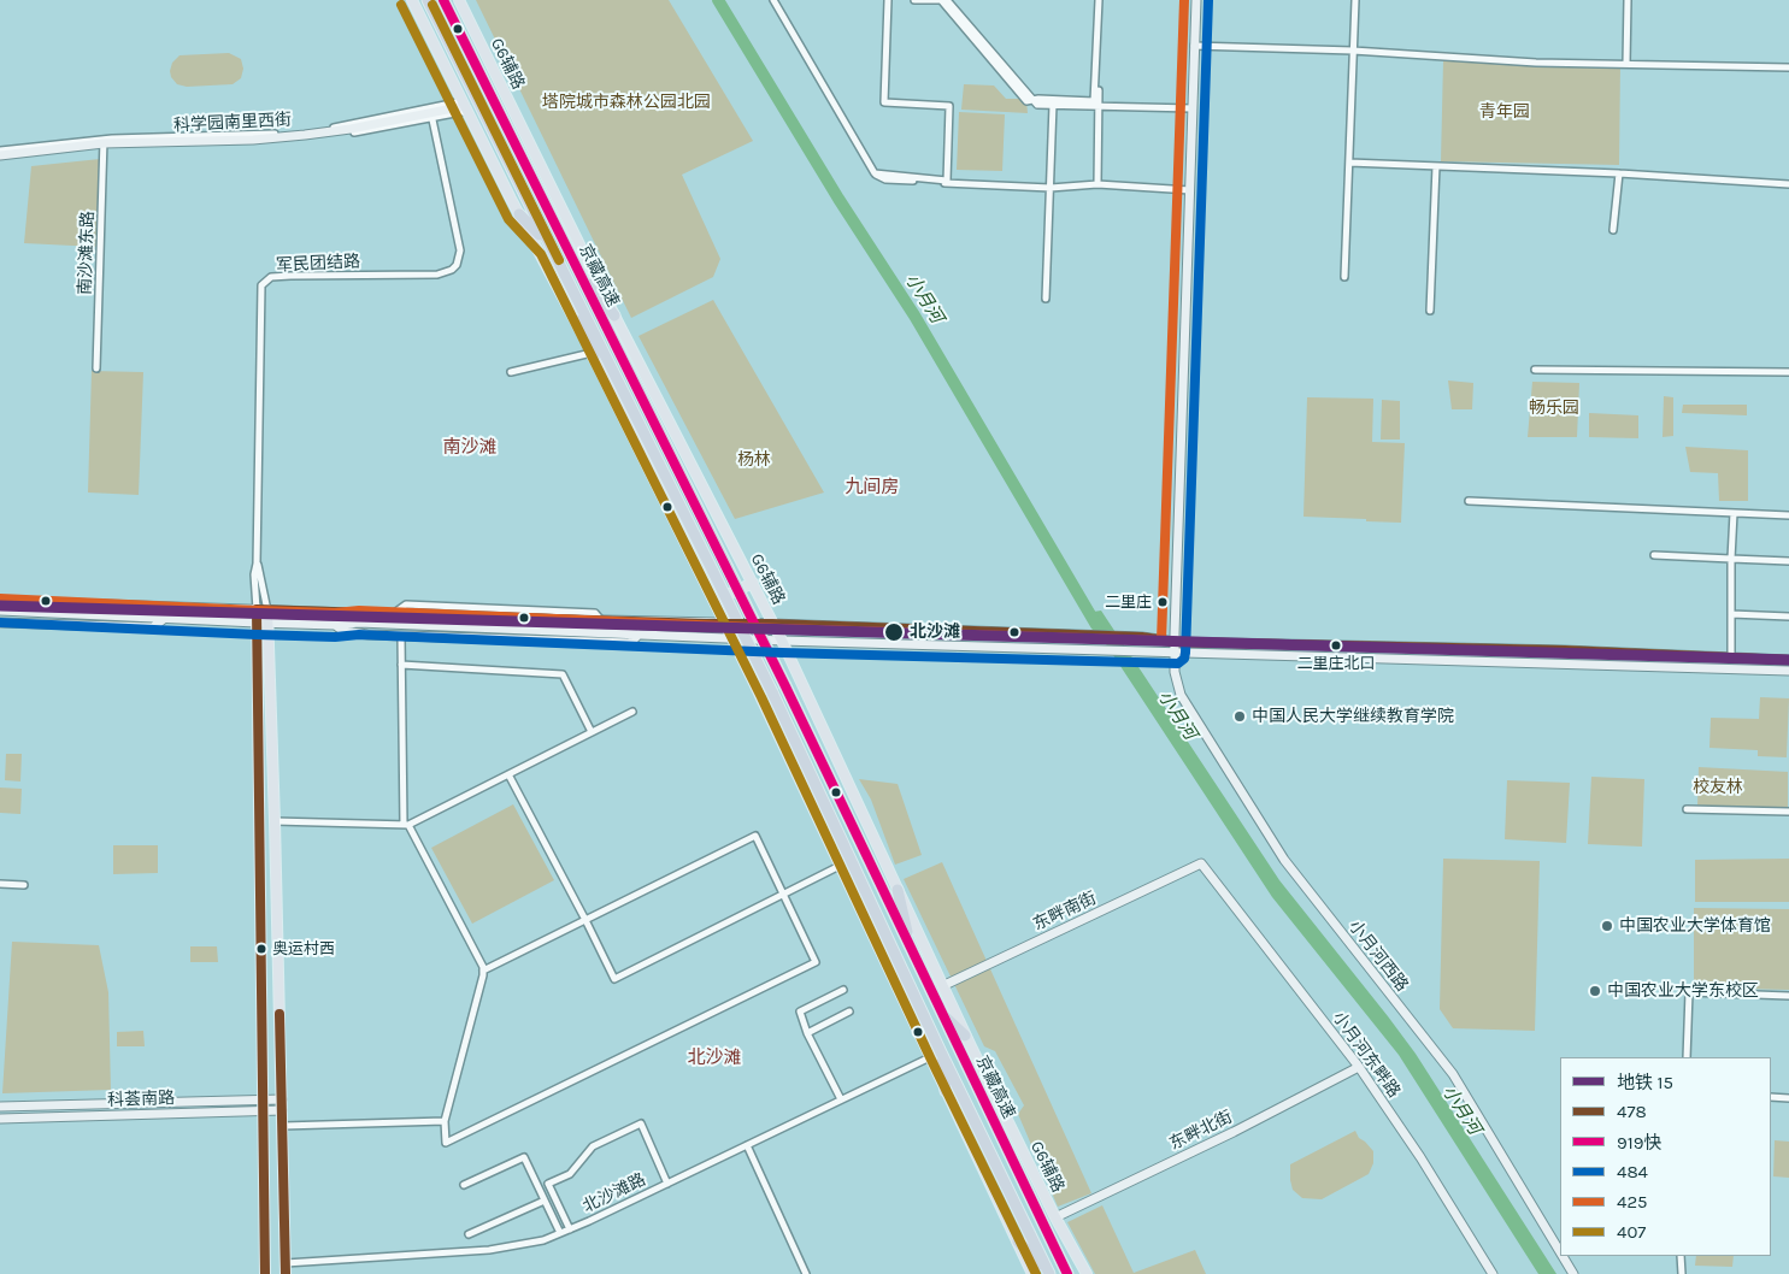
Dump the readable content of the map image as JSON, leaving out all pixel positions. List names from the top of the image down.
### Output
{
  "streets": {
    "highway": ["京藏高速"],
    "main road": ["G6辅路"],
    "street": [
      "科学园南里西街",
      "南沙滩东路",
      "军民团结路",
      "东畔南街",
      "小月河西路",
      "小月河东畔路",
      "科荟南路",
      "东畔北街",
      "北沙滩路"
    ]
  },
  "crossings": [
    ["G6辅路", "东畔南街"],
    ["G6辅路", "东畔北街"],
    ["科学园南里西街", "南沙滩东路"],
    ["科学园南里西街", "军民团结路"],
    ["京藏高速", "北沙滩路"],
    ["东畔南街", "小月河东畔路"],
    ["小月河东畔路", "东畔北街"]
  ],
  "districts": ["南沙滩", "九间房", "北沙滩"],
  "water": ["小月河"],
  "parks": [
    "塔院城市森林公园北园",
    "青年园",
    "畅乐园",
    "杨林",
    "校友林"
  ],
  "places": [
    "二里庄",
    "北沙滩",
    "二里庄北口",
    "中国人民大学继续教育学院",
    "中国农业大学体育馆",
    "奥运村西",
    "中国农业大学东校区"
  ],
  "lines": [
    "transit line 919快",
    "transit line 484",
    "transit line 425",
    "transit line 407",
    "metro line 15",
    "transit line 478"
  ],
  "legend": [
    "地铁 15",
    "478",
    "919快",
    "484",
    "425",
    "407"
  ]
}
